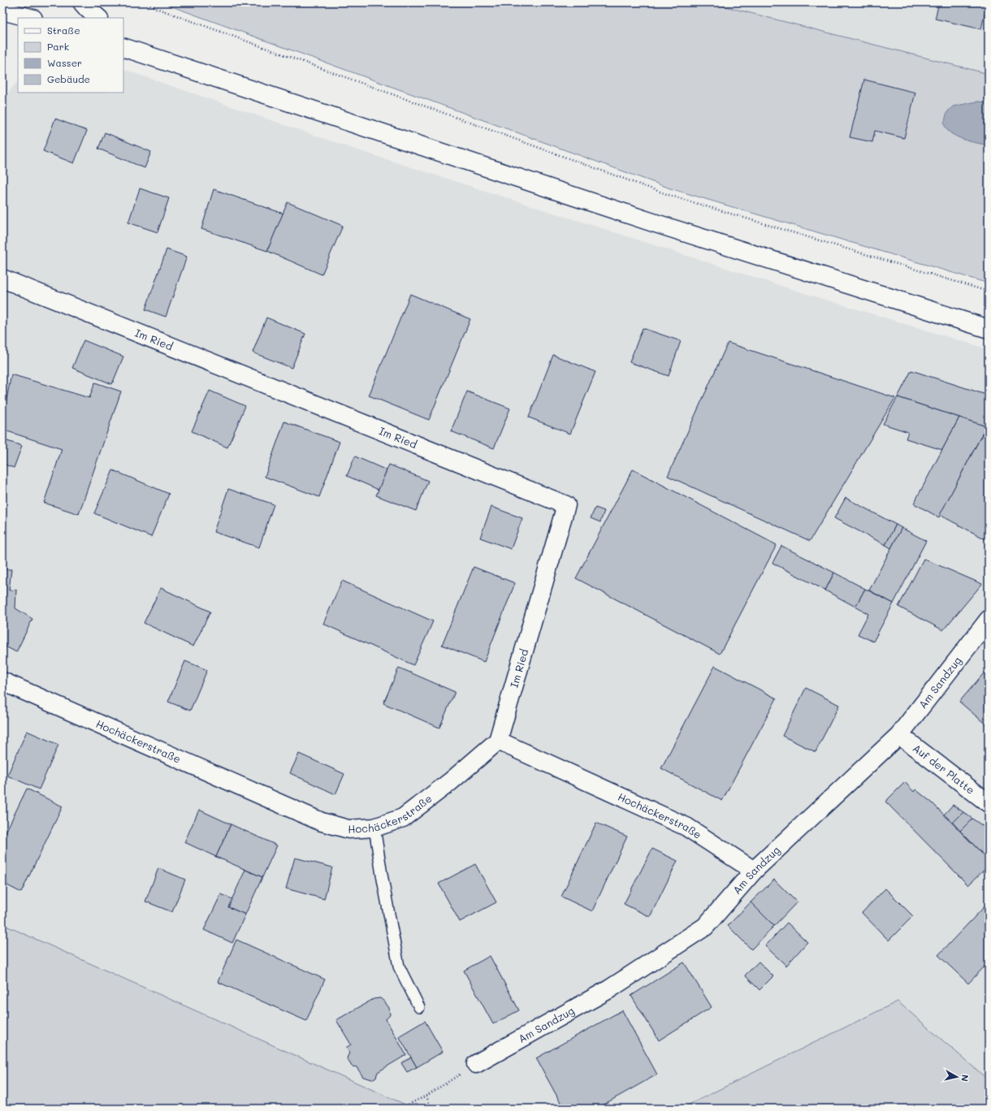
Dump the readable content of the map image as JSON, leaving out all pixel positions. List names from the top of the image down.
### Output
{
  "streets": {
    "street": [
      "Im Ried",
      "Am Sandzug",
      "Hochäckerstraße",
      "Auf der Platte"
    ]
  },
  "crossings": [
    ["Im Ried", "Hochäckerstraße"],
    ["Am Sandzug", "Hochäckerstraße"],
    ["Am Sandzug", "Auf der Platte"]
  ],
  "legend": [
    "Straße",
    "Park",
    "Wasser",
    "Gebäude"
  ],
  "north": "right"
}
